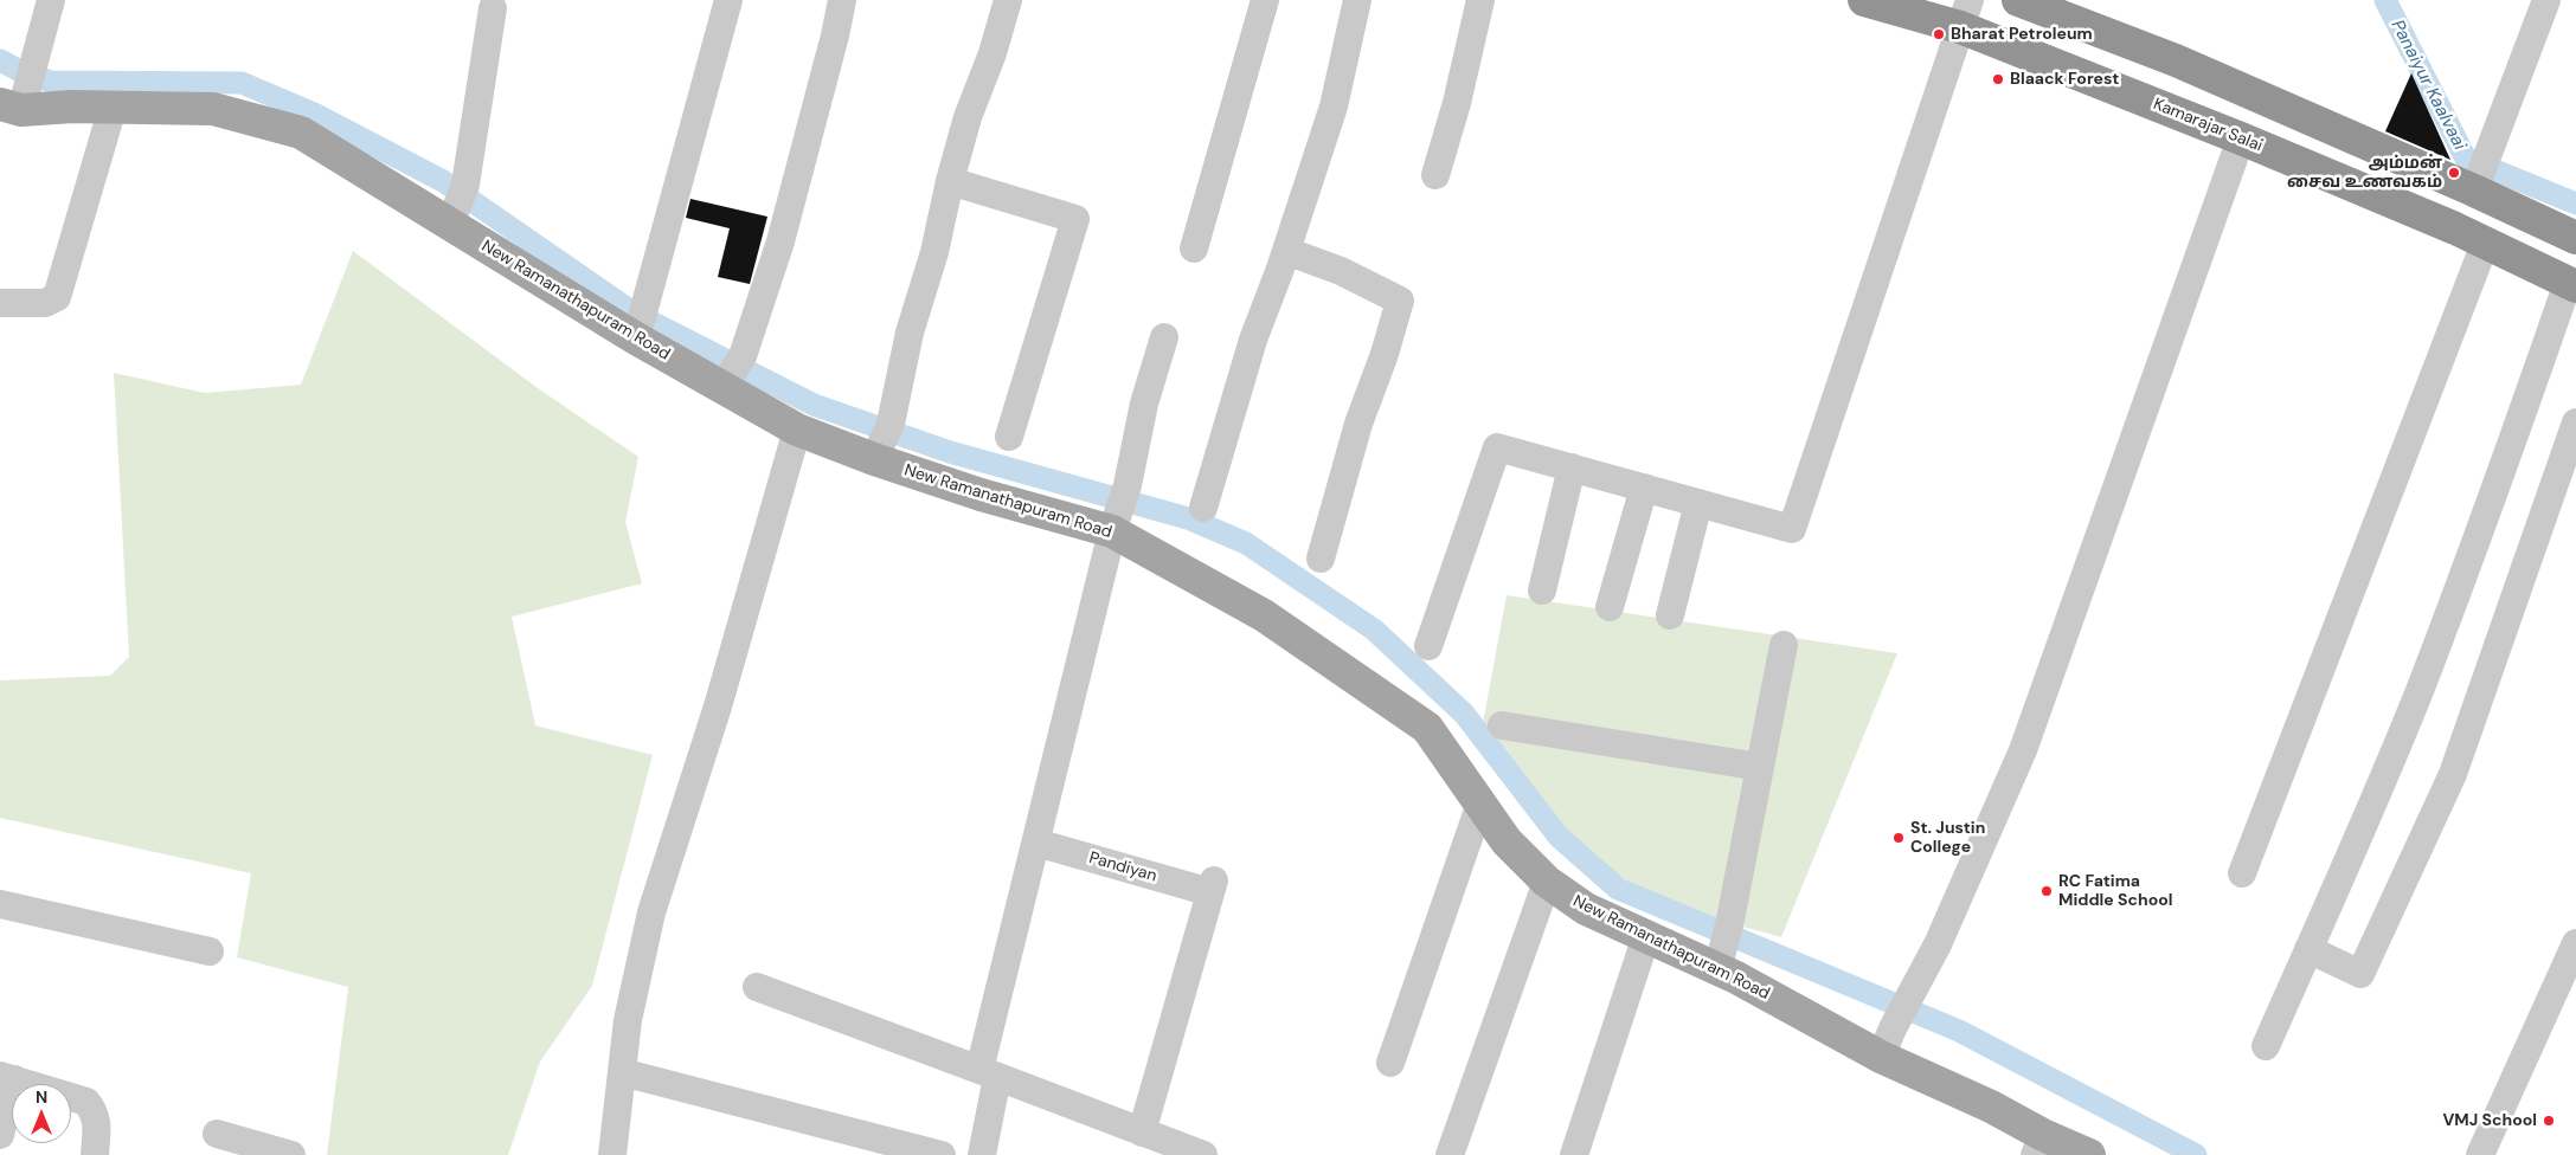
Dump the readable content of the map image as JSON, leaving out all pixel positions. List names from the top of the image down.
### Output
{
  "streets": {
    "highway": ["Kamarajar Salai"],
    "main road": ["New Ramanathapuram Road"],
    "street": ["Pandiyan"]
  },
  "water": ["Panaiyur Kaalvaai"],
  "places": [
    "Bharat Petroleum",
    "Blaack Forest",
    "அம்மன் சைவ உணவகம்",
    "St. Justin College",
    "RC Fatima Middle School",
    "VMJ School"
  ],
  "north": "top"
}
